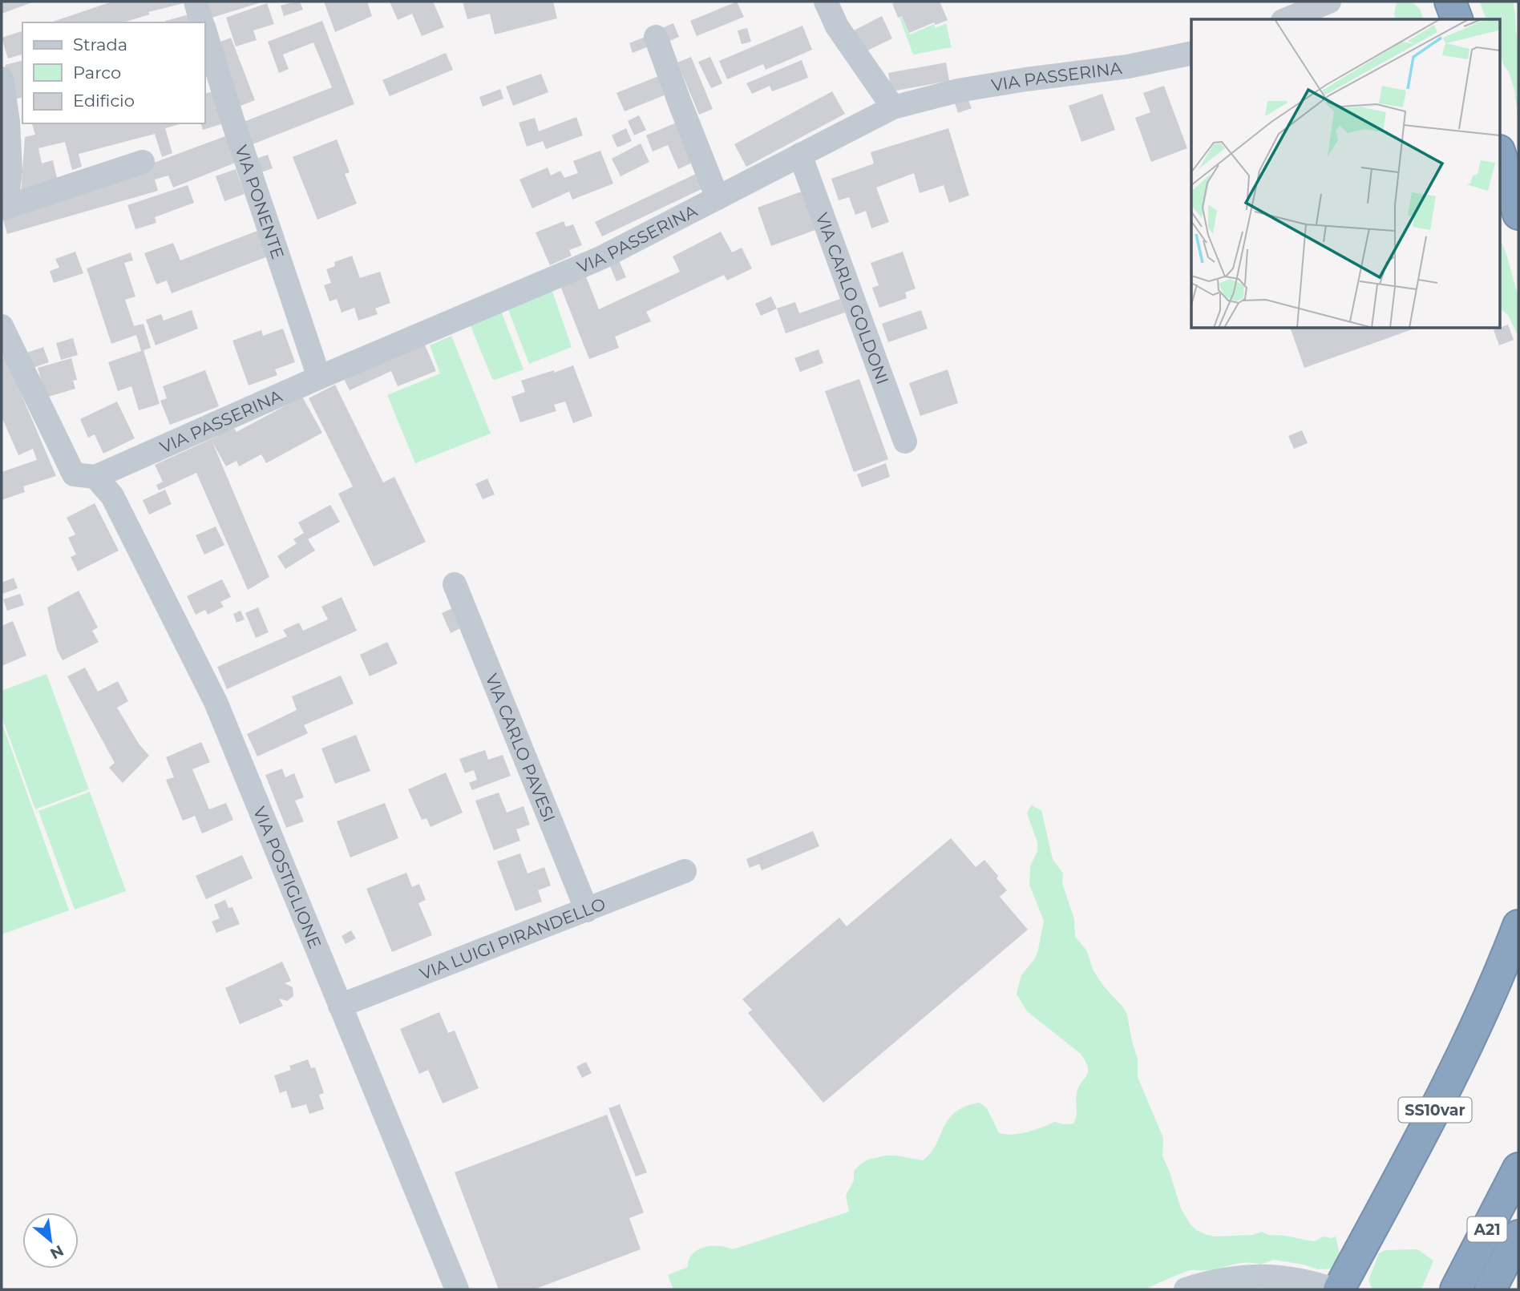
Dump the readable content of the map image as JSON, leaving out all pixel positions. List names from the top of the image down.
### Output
{
  "streets": {
    "highway": ["SS10var", "A21"],
    "street": [
      "VIA PASSERINA",
      "VIA PONENTE",
      "VIA CARLO GOLDONI",
      "VIA CARLO PAVESI",
      "VIA POSTIGLIONE",
      "VIA LUIGI PIRANDELLO"
    ]
  },
  "crossings": [
    ["VIA PASSERINA", "VIA PONENTE"],
    ["VIA PASSERINA", "VIA CARLO GOLDONI"],
    ["VIA PASSERINA", "VIA POSTIGLIONE"],
    ["VIA CARLO PAVESI", "VIA LUIGI PIRANDELLO"],
    ["VIA POSTIGLIONE", "VIA LUIGI PIRANDELLO"]
  ],
  "legend": ["Strada", "Parco", "Edificio"],
  "north": "bottom right"
}
